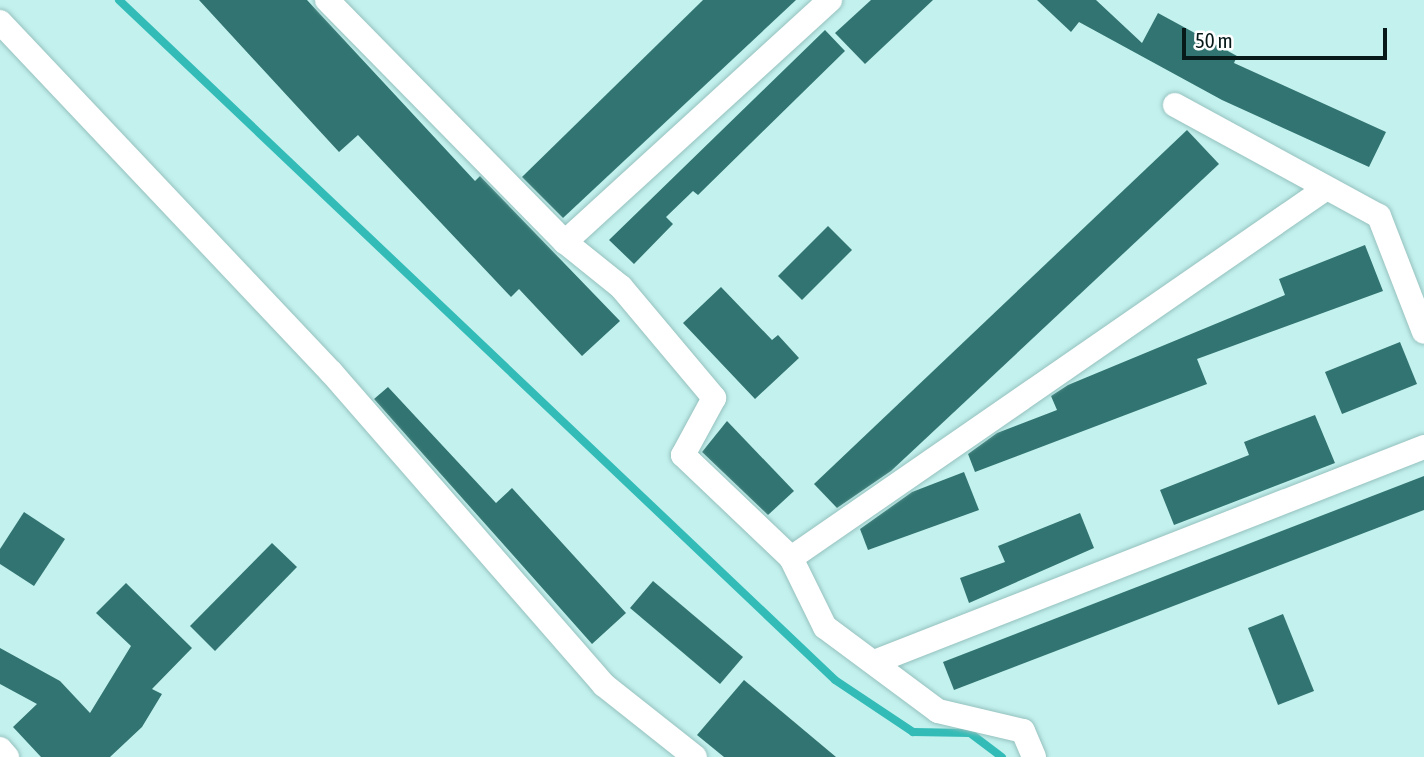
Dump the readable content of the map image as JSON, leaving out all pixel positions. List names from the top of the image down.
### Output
{
  "scale_bar": "50 m"
}
